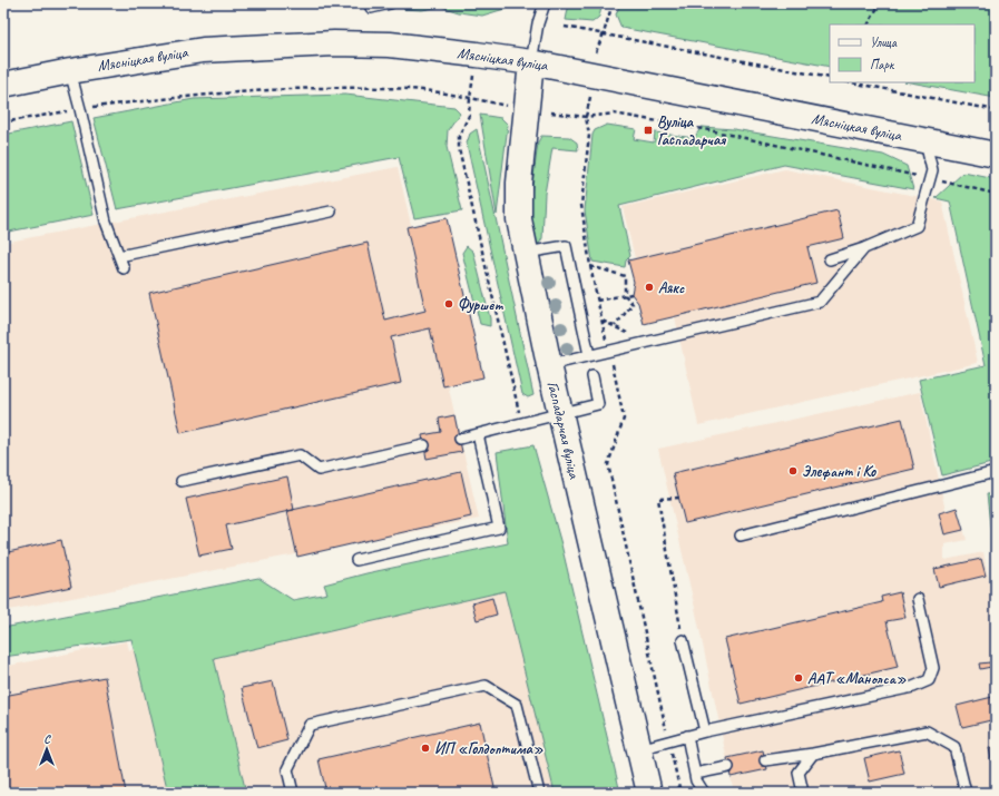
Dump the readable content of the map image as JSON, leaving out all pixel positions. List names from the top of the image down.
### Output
{
  "streets": {
    "main road": ["Мясніцкая вуліца", "Гаспадарчая вуліца"]
  },
  "crossings": [
    ["Мясніцкая вуліца", "Гаспадарчая вуліца"]
  ],
  "places": {
    "transit": ["Вуліца Гаспадарчая"],
    "other": [
      "Аякс",
      "Фуршет",
      "Элефант і Ко",
      "ААТ «Манолса»",
      "ИП «Голдоптима»"
    ]
  },
  "legend": ["Улица", "Парк"],
  "north": "top"
}
